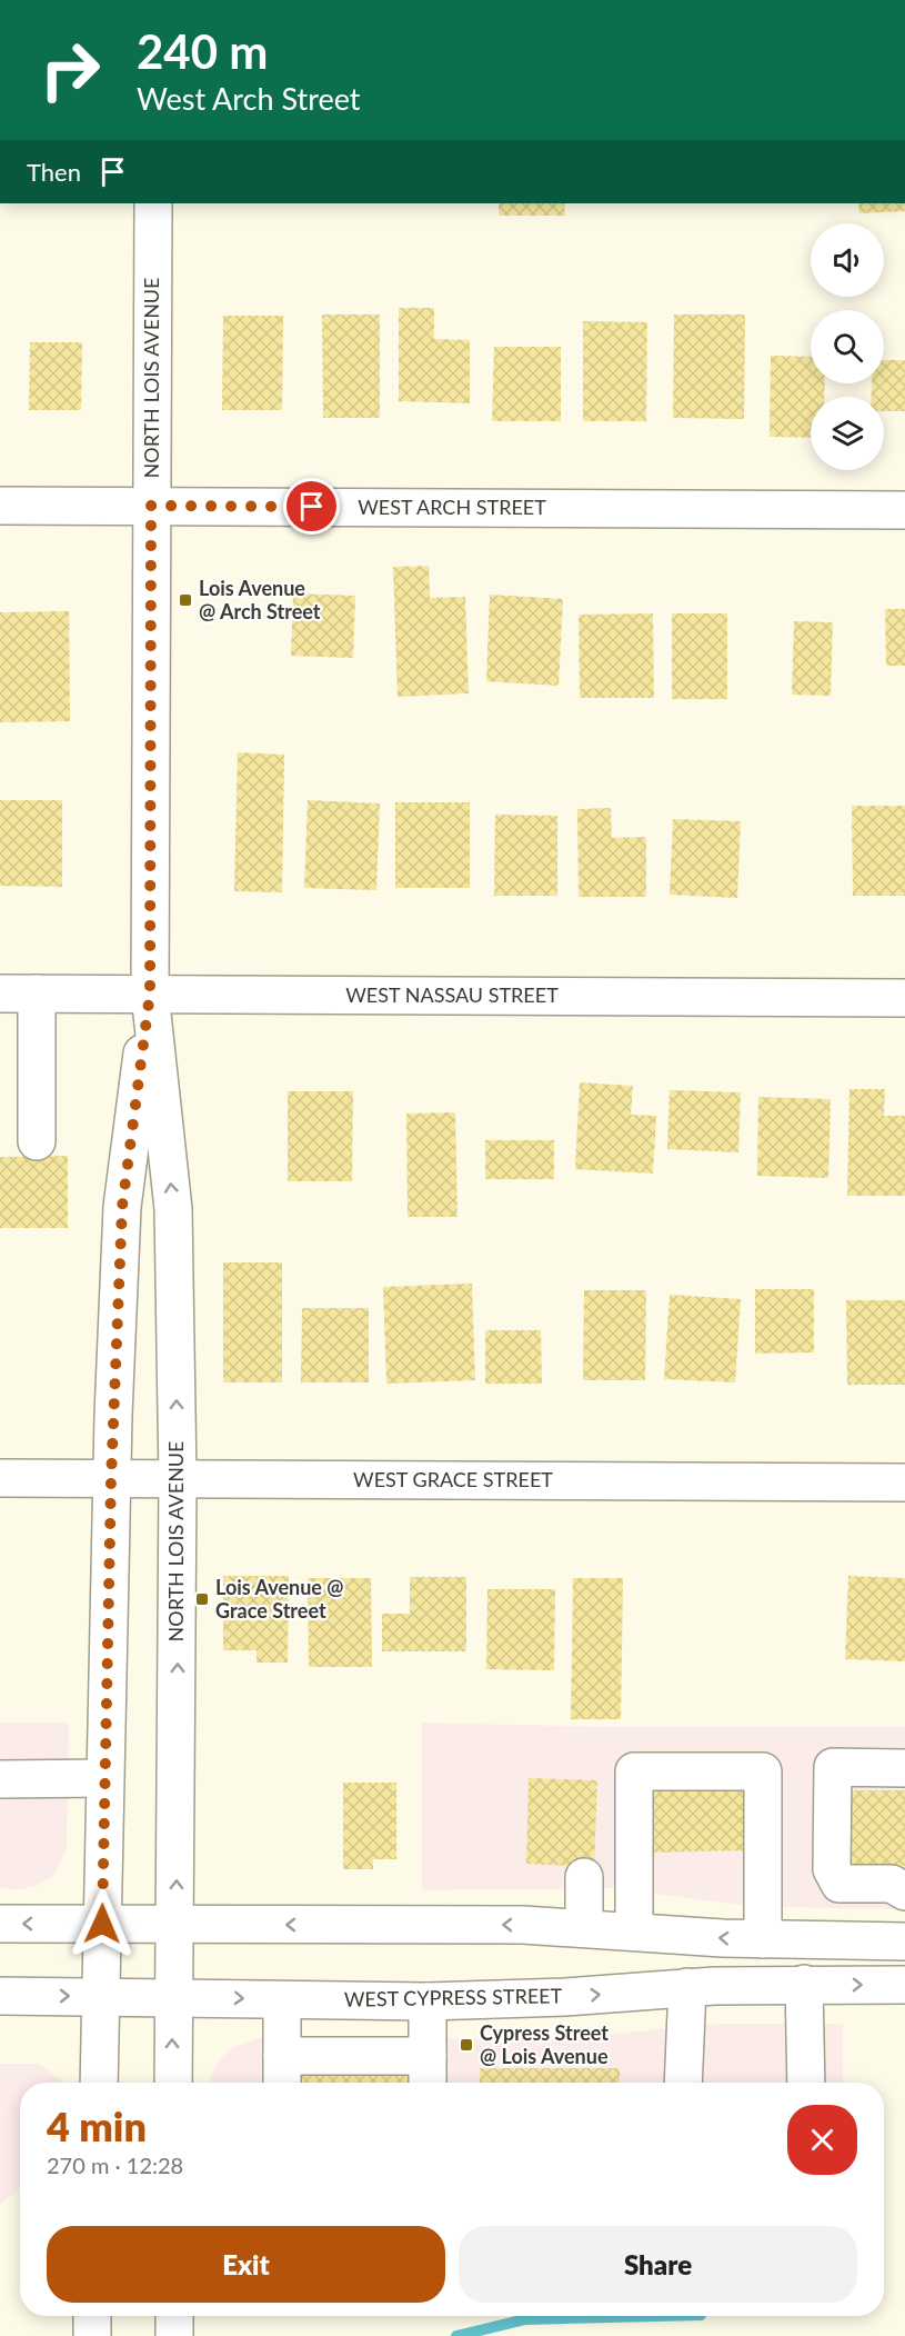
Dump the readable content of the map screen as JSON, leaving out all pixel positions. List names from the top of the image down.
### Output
{
  "streets": {
    "street": [
      "NORTH LOIS AVENUE",
      "WEST ARCH STREET",
      "WEST NASSAU STREET",
      "WEST GRACE STREET",
      "WEST CYPRESS STREET"
    ]
  },
  "crossings": [
    ["NORTH LOIS AVENUE", "WEST ARCH STREET"],
    ["NORTH LOIS AVENUE", "WEST NASSAU STREET"],
    ["NORTH LOIS AVENUE", "WEST GRACE STREET"],
    ["NORTH LOIS AVENUE", "WEST CYPRESS STREET"]
  ],
  "places": {
    "transit": ["Lois Avenue @ Arch Street", "Lois Avenue @ Grace Street", "Cypress Street @ Lois Avenue"]
  },
  "page": {
    "turn": ["240 m", "West Arch Street"],
    "then": "Then",
    "heading": ["4 min", "270 m · 12:28"],
    "buttons": ["Exit", "Share"]
  }
}
